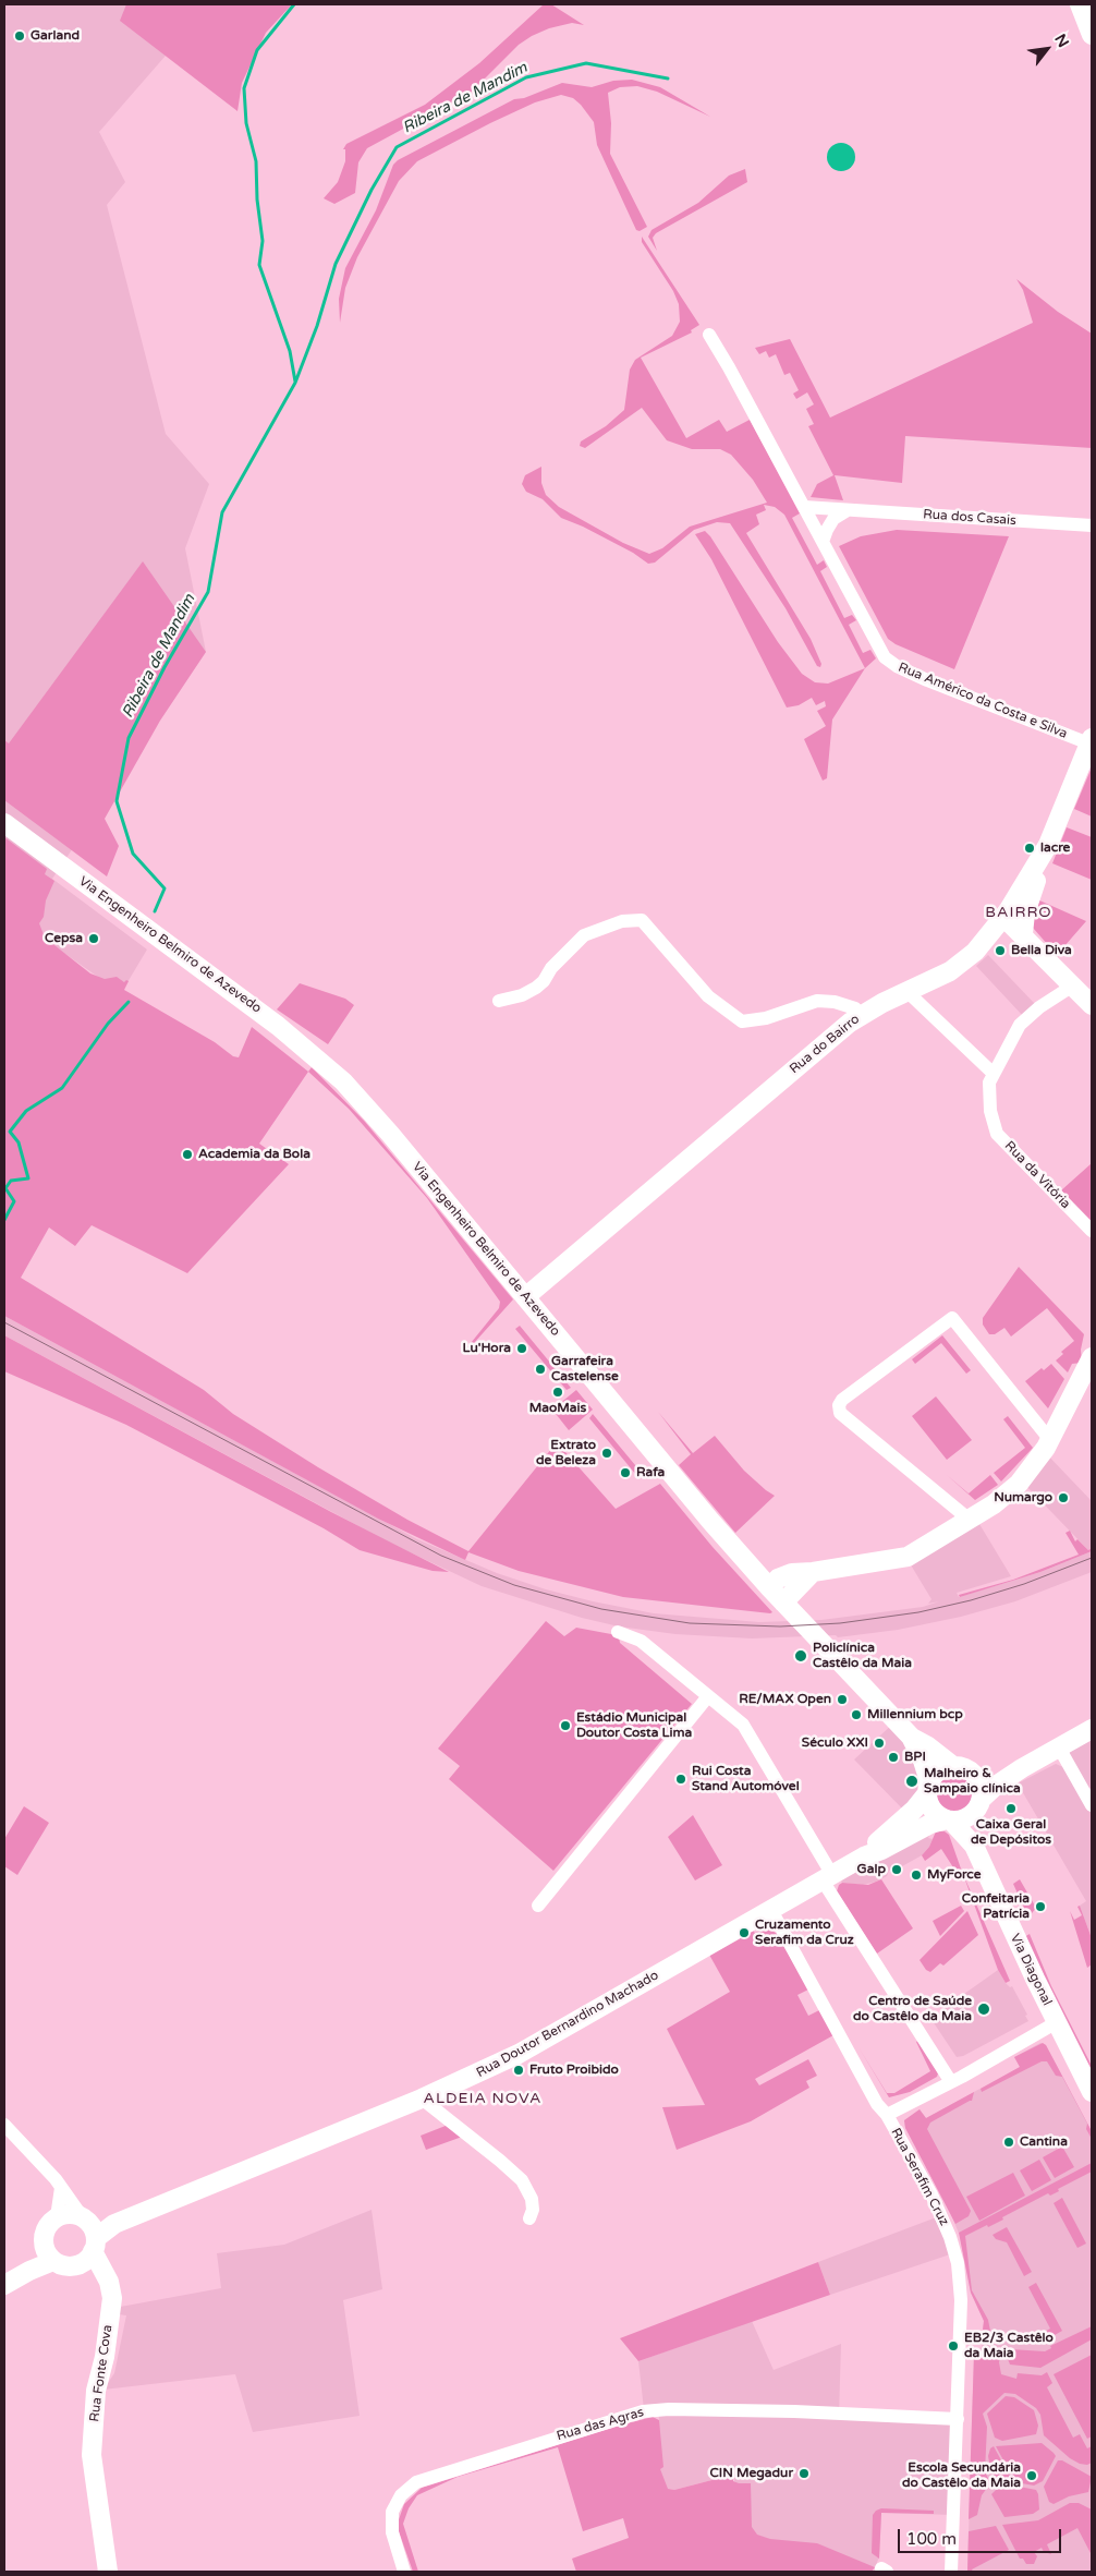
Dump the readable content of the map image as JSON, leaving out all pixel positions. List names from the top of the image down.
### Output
{
  "streets": {
    "main road": [
      "Via Engenheiro Belmiro de Azevedo",
      "Rua do Bairro",
      "Via Diagonal",
      "Rua Doutor Bernardino Machado",
      "Rua Fonte Cova"
    ],
    "street": [
      "Rua dos Casais",
      "Rua Américo da Costa e Silva",
      "Rua da Vitória",
      "Rua Serafim Cruz",
      "Rua das Agras"
    ]
  },
  "crossings": [
    ["Rua dos Casais", "Rua Américo da Costa e Silva"],
    ["Rua Américo da Costa e Silva", "Rua do Bairro"],
    ["Via Engenheiro Belmiro de Azevedo", "Rua do Bairro"],
    ["Via Engenheiro Belmiro de Azevedo", "Via Diagonal"],
    ["Rua Doutor Bernardino Machado", "Rua Serafim Cruz"],
    ["Rua Doutor Bernardino Machado", "Rua Fonte Cova"],
    ["Rua Serafim Cruz", "Rua das Agras"]
  ],
  "districts": ["BAIRRO", "ALDEIA NOVA"],
  "water": ["Ribeira de Mandim"],
  "places": [
    "Garland",
    "lacre",
    "Cepsa",
    "Bella Diva",
    "Academia da Bola",
    "Lu'Hora",
    "Garrafeira Castelense",
    "MaoMais",
    "Extrato de Beleza",
    "Rafa",
    "Numargo",
    "Policlínica Castêlo da Maia",
    "RE/MAX Open",
    "Millennium bcp",
    "Estádio Municipal Doutor Costa Lima",
    "Século XXI",
    "BPI",
    "Rui Costa Stand Automóvel",
    "Malheiro & Sampaio clínica",
    "Caixa Geral de Depósitos",
    "Galp",
    "MyForce",
    "Confeitaria Patrícia",
    "Cruzamento Serafim da Cruz",
    "Centro de Saúde do Castêlo da Maia",
    "Fruto Proibido",
    "Cantina",
    "EB2/3 Castêlo da Maia",
    "CIN Megadur",
    "Escola Secundária do Castêlo da Maia"
  ],
  "scale_bar": "100 m",
  "north": "top right"
}
